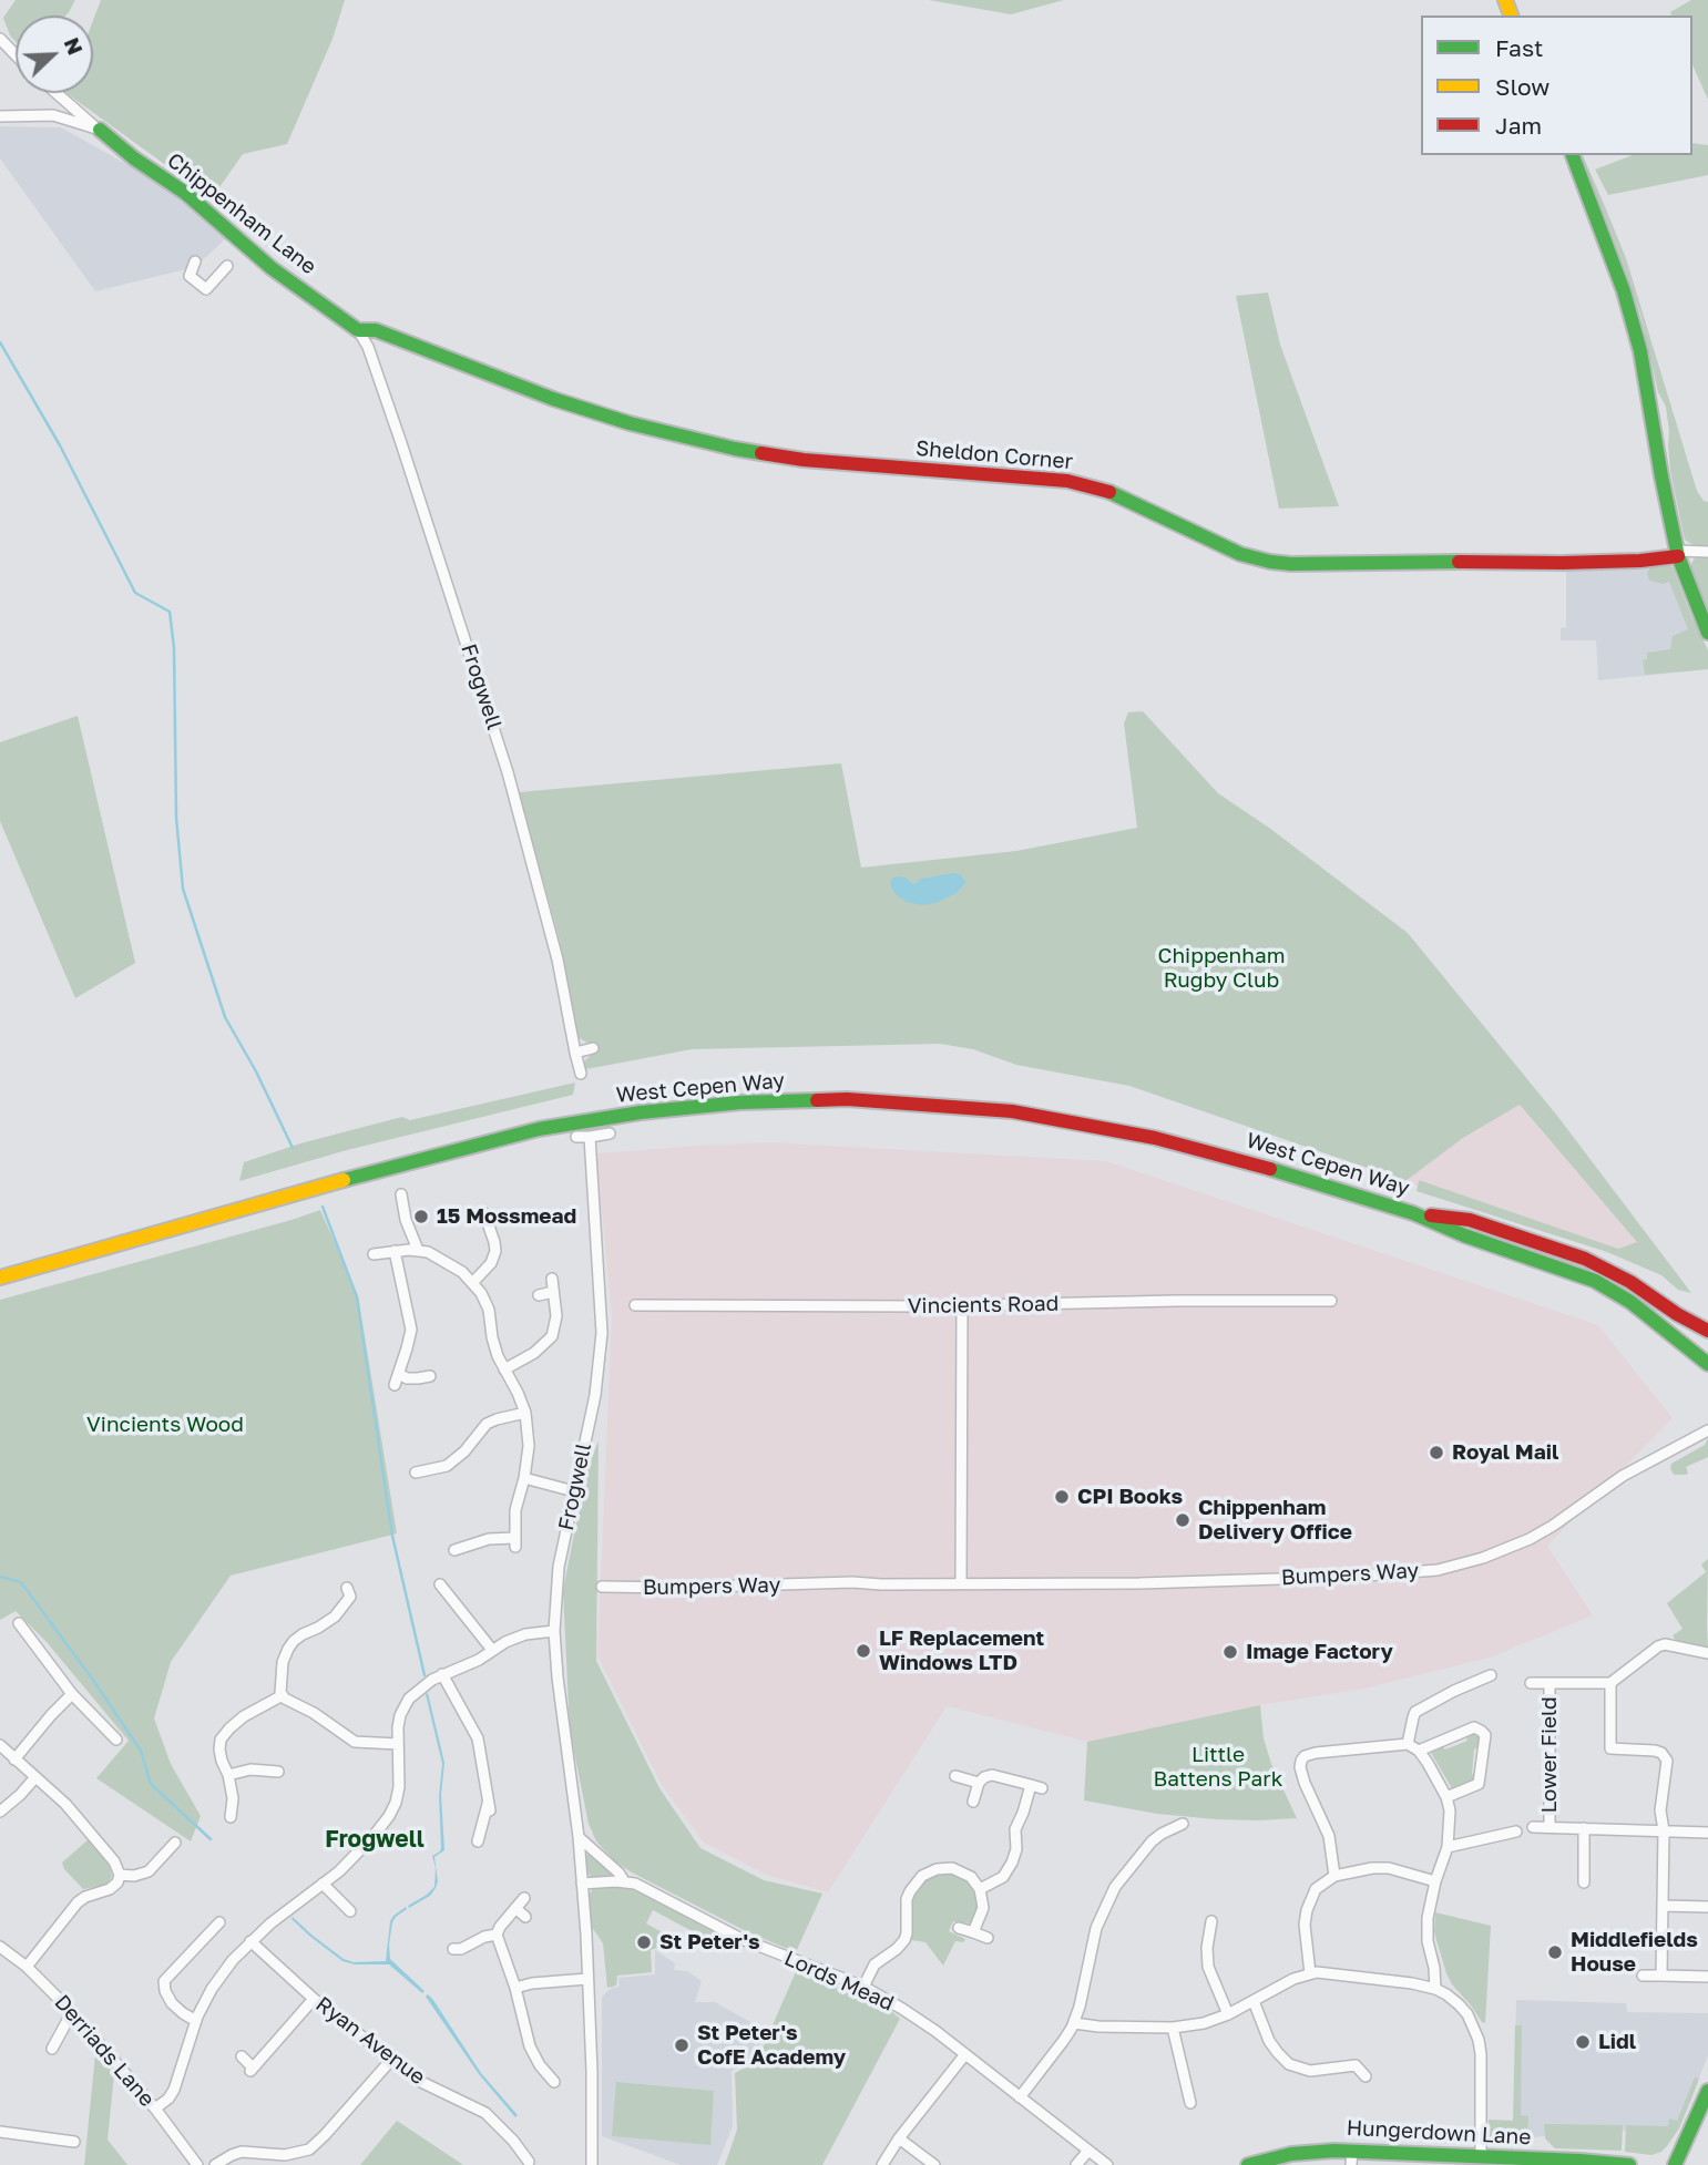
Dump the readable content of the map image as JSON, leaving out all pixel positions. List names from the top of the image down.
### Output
{
  "streets": {
    "main road": [
      "Chippenham Lane",
      "Sheldon Corner",
      "West Cepen Way",
      "Hungerdown Lane"
    ],
    "street": [
      "Frogwell",
      "Vincients Road",
      "Bumpers Way",
      "Lower Field",
      "Lords Mead",
      "Ryan Avenue",
      "Derriads Lane"
    ]
  },
  "crossings": [
    ["Chippenham Lane", "Sheldon Corner"],
    ["Chippenham Lane", "Frogwell"],
    ["Sheldon Corner", "Frogwell"],
    ["Frogwell", "Lords Mead"]
  ],
  "districts": ["Frogwell"],
  "parks": ["Chippenham Rugby Club", "Vincients Wood", "Little Battens Park"],
  "places": [
    "15 Mossmead",
    "Royal Mail",
    "CPI Books",
    "Chippenham Delivery Office",
    "LF Replacement Windows LTD",
    "Image Factory",
    "St Peter's",
    "Middlefields House",
    "Lidl",
    "St Peter's CofE Academy"
  ],
  "legend": ["Fast", "Slow", "Jam"],
  "north": "top right"
}
